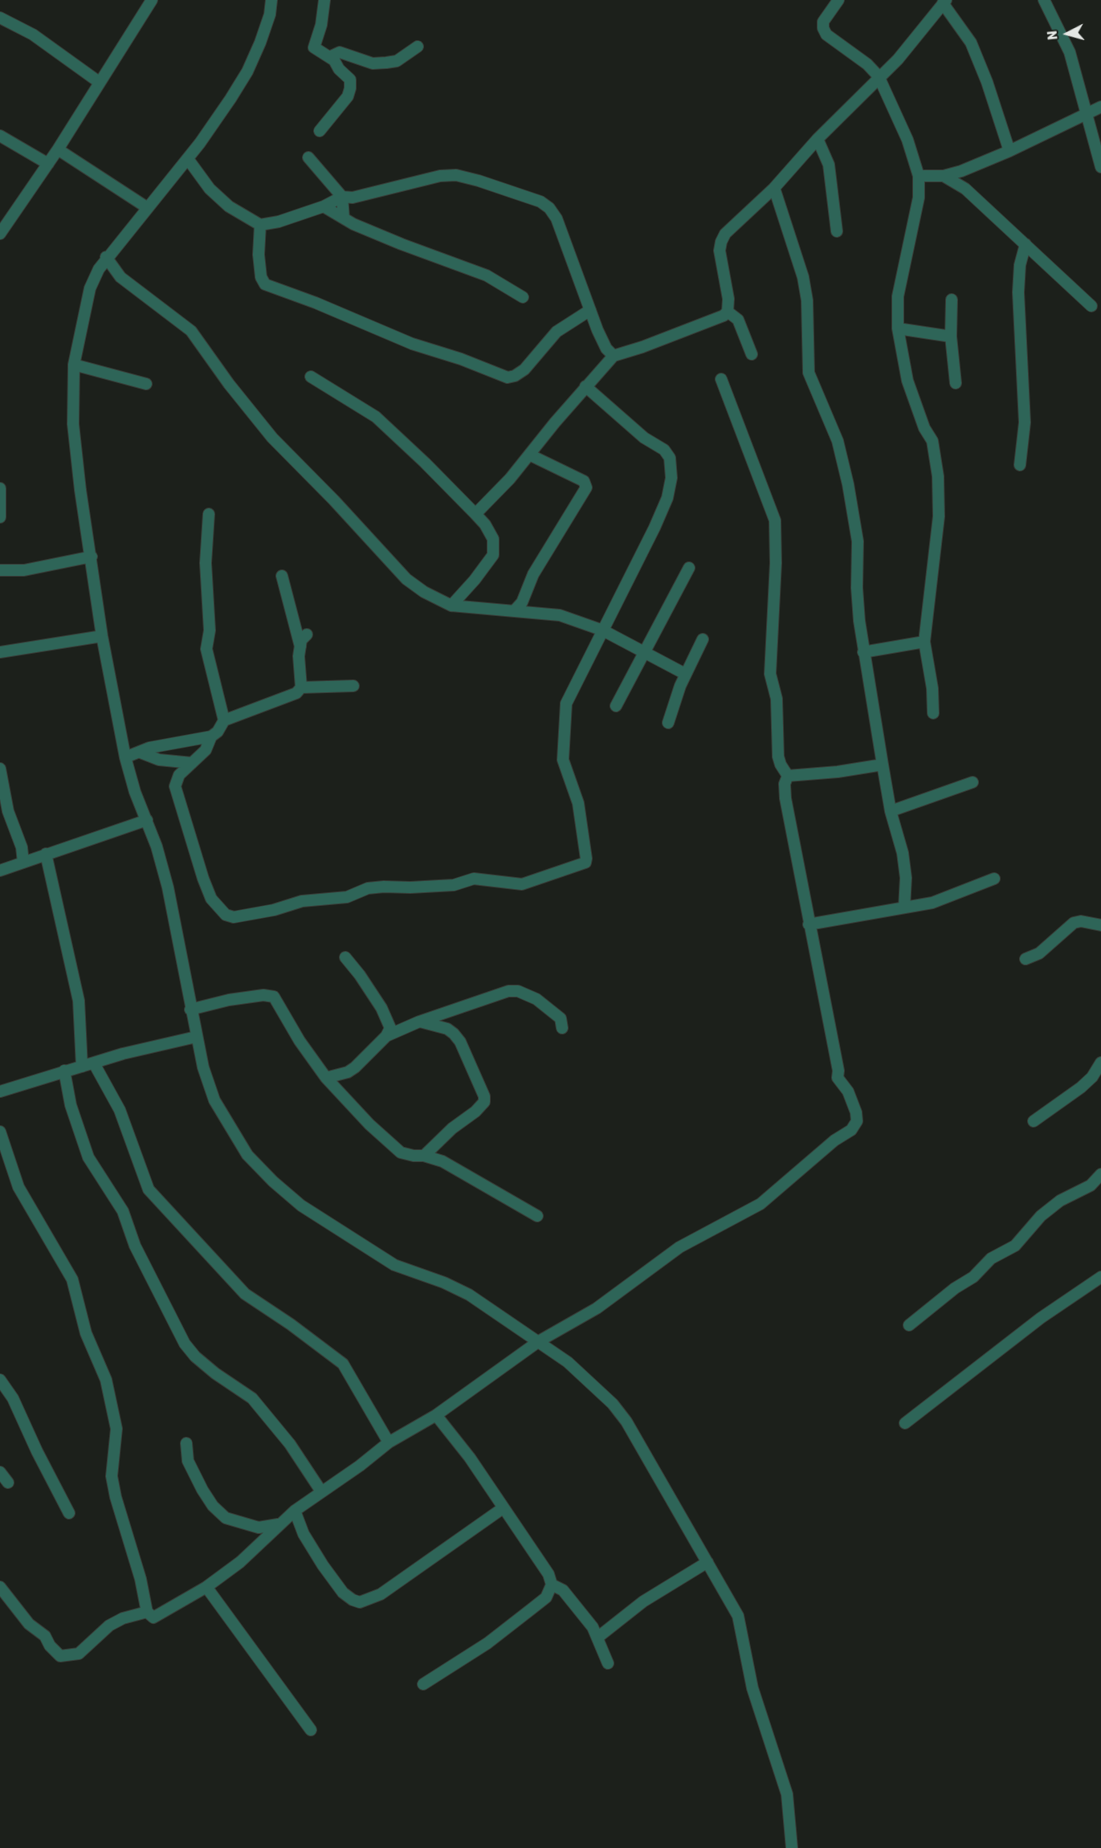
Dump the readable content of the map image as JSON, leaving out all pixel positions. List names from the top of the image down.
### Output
{
  "north": "left"
}
